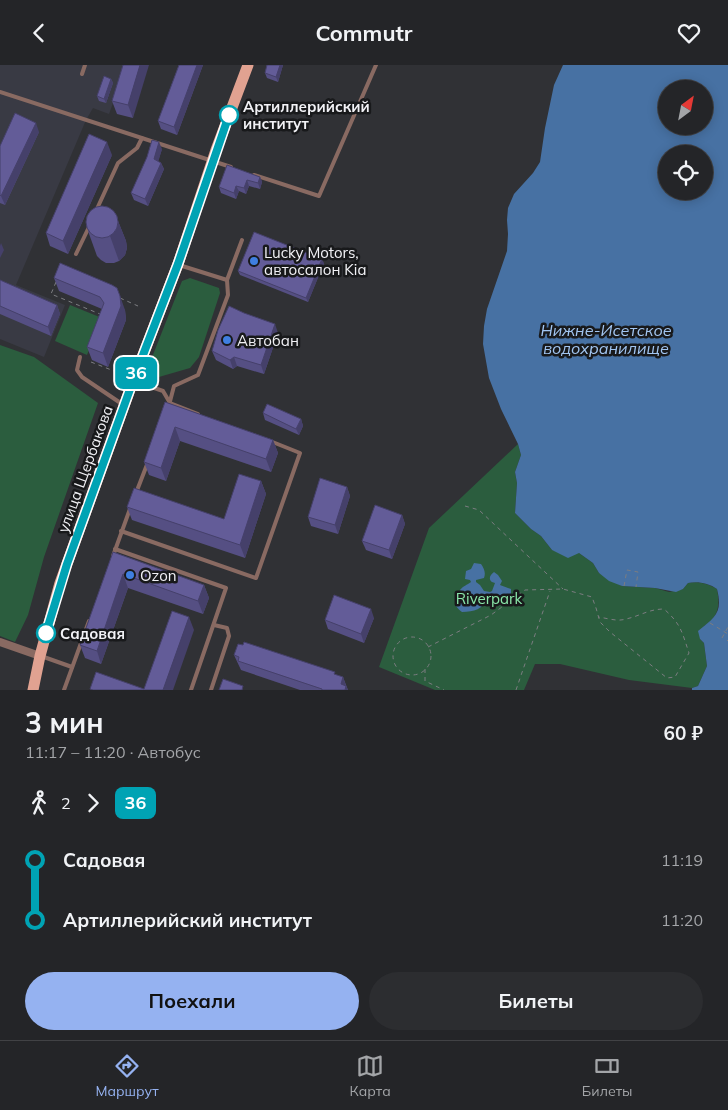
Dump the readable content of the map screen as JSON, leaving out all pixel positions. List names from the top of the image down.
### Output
{
  "streets": {
    "main road": ["улица Щербакова"]
  },
  "water": ["Нижне-Исетское водохранилище"],
  "parks": ["Riverpark"],
  "places": [
    "Артиллерийский институт",
    "Lucky Motors, автосалон Kia",
    "Автобан",
    "Ozon",
    "Садовая"
  ],
  "lines": ["bus line 36"],
  "north": "top right",
  "page": {
    "header": "Commutr",
    "on_map": "36",
    "heading": ["3 мин", "11:17 – 11:20 · Автобус", "60 ₽"],
    "legs": ["2", "36"],
    "list": [
      {
        "name": "Садовая",
        "value": "11:19"
      },
      {
        "name": "Артиллерийский институт",
        "value": "11:20"
      }
    ],
    "buttons": ["Поехали", "Билеты"],
    "tabs": ["Маршрут", "Карта", "Билеты"]
  }
}
